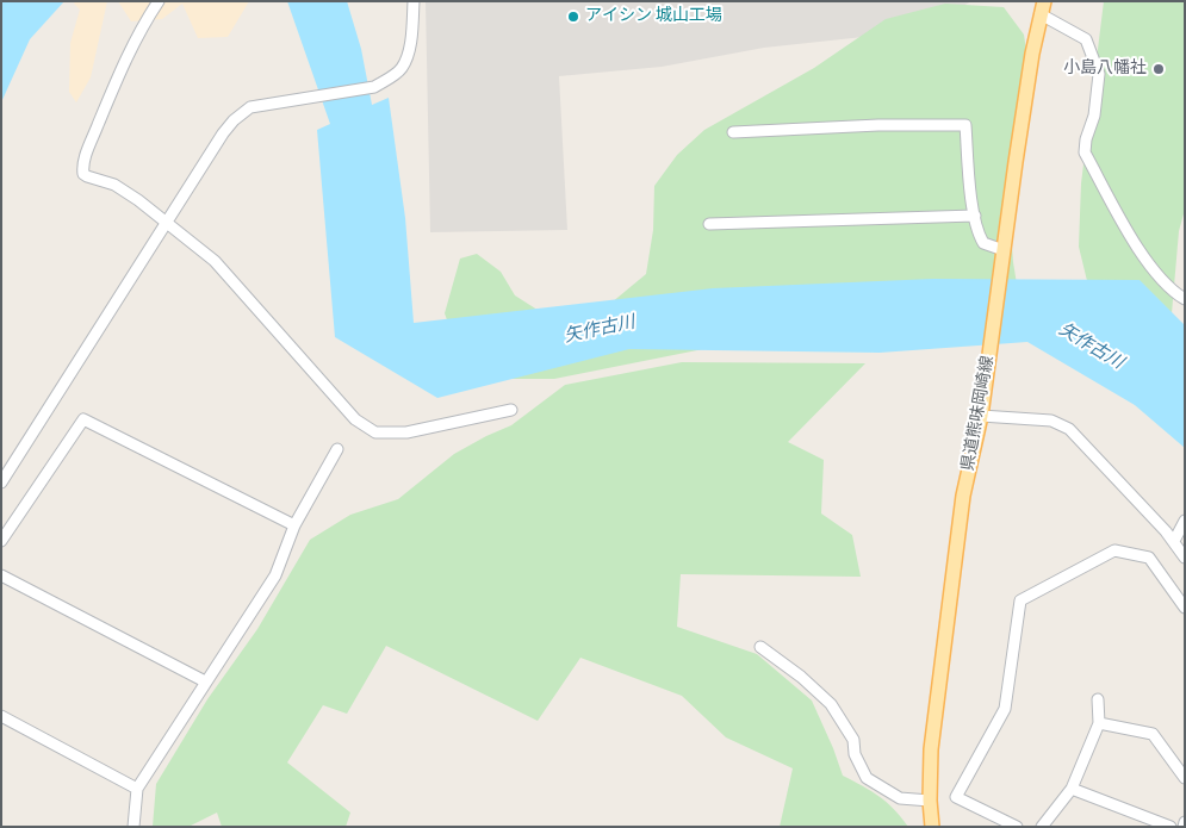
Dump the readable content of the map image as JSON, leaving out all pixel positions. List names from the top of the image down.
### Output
{
  "streets": {
    "main road": ["県道熊味岡崎線"]
  },
  "water": ["矢作古川"],
  "places": ["アイシン 城山工場", "小島八幡社"]
}
